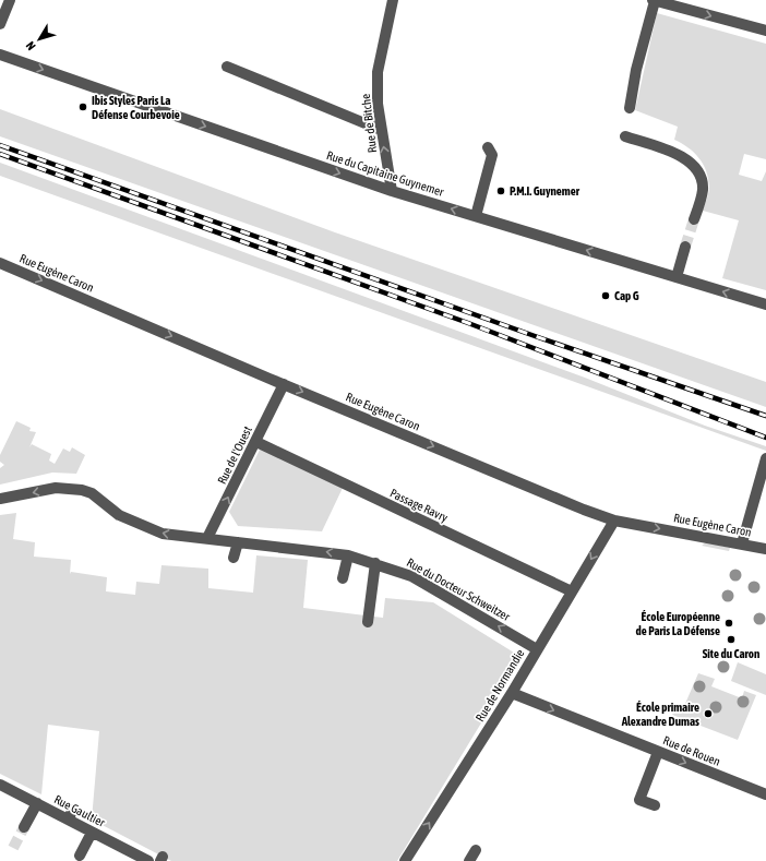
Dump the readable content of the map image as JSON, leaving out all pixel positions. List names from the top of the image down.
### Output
{
  "streets": {
    "street": [
      "Rue de Bitche",
      "Rue du Capitaine Guynemer",
      "Rue Eugène Caron",
      "Rue de l'Ouest",
      "Passage Ravry",
      "Rue du Docteur Schweitzer",
      "Rue de Normandie",
      "Rue de Rouen",
      "Rue Gaultier"
    ]
  },
  "crossings": [
    ["Rue de Bitche", "Rue du Capitaine Guynemer"],
    ["Rue Eugène Caron", "Rue de l'Ouest"],
    ["Rue Eugène Caron", "Rue de Normandie"],
    ["Rue de l'Ouest", "Passage Ravry"],
    ["Rue de l'Ouest", "Rue du Docteur Schweitzer"],
    ["Passage Ravry", "Rue de Normandie"],
    ["Rue du Docteur Schweitzer", "Rue de Normandie"],
    ["Rue de Normandie", "Rue de Rouen"]
  ],
  "one_way": [
    "Rue Eugène Caron",
    "Rue de l'Ouest",
    "Rue du Docteur Schweitzer",
    "Rue de Rouen"
  ],
  "places": [
    "Ibis Styles Paris La Défense Courbevoie",
    "P.M.I. Guynemer",
    "Cap G",
    "École Européenne de Paris La Défense",
    "Site du Caron",
    "École primaire Alexandre Dumas"
  ],
  "north": "bottom left"
}
